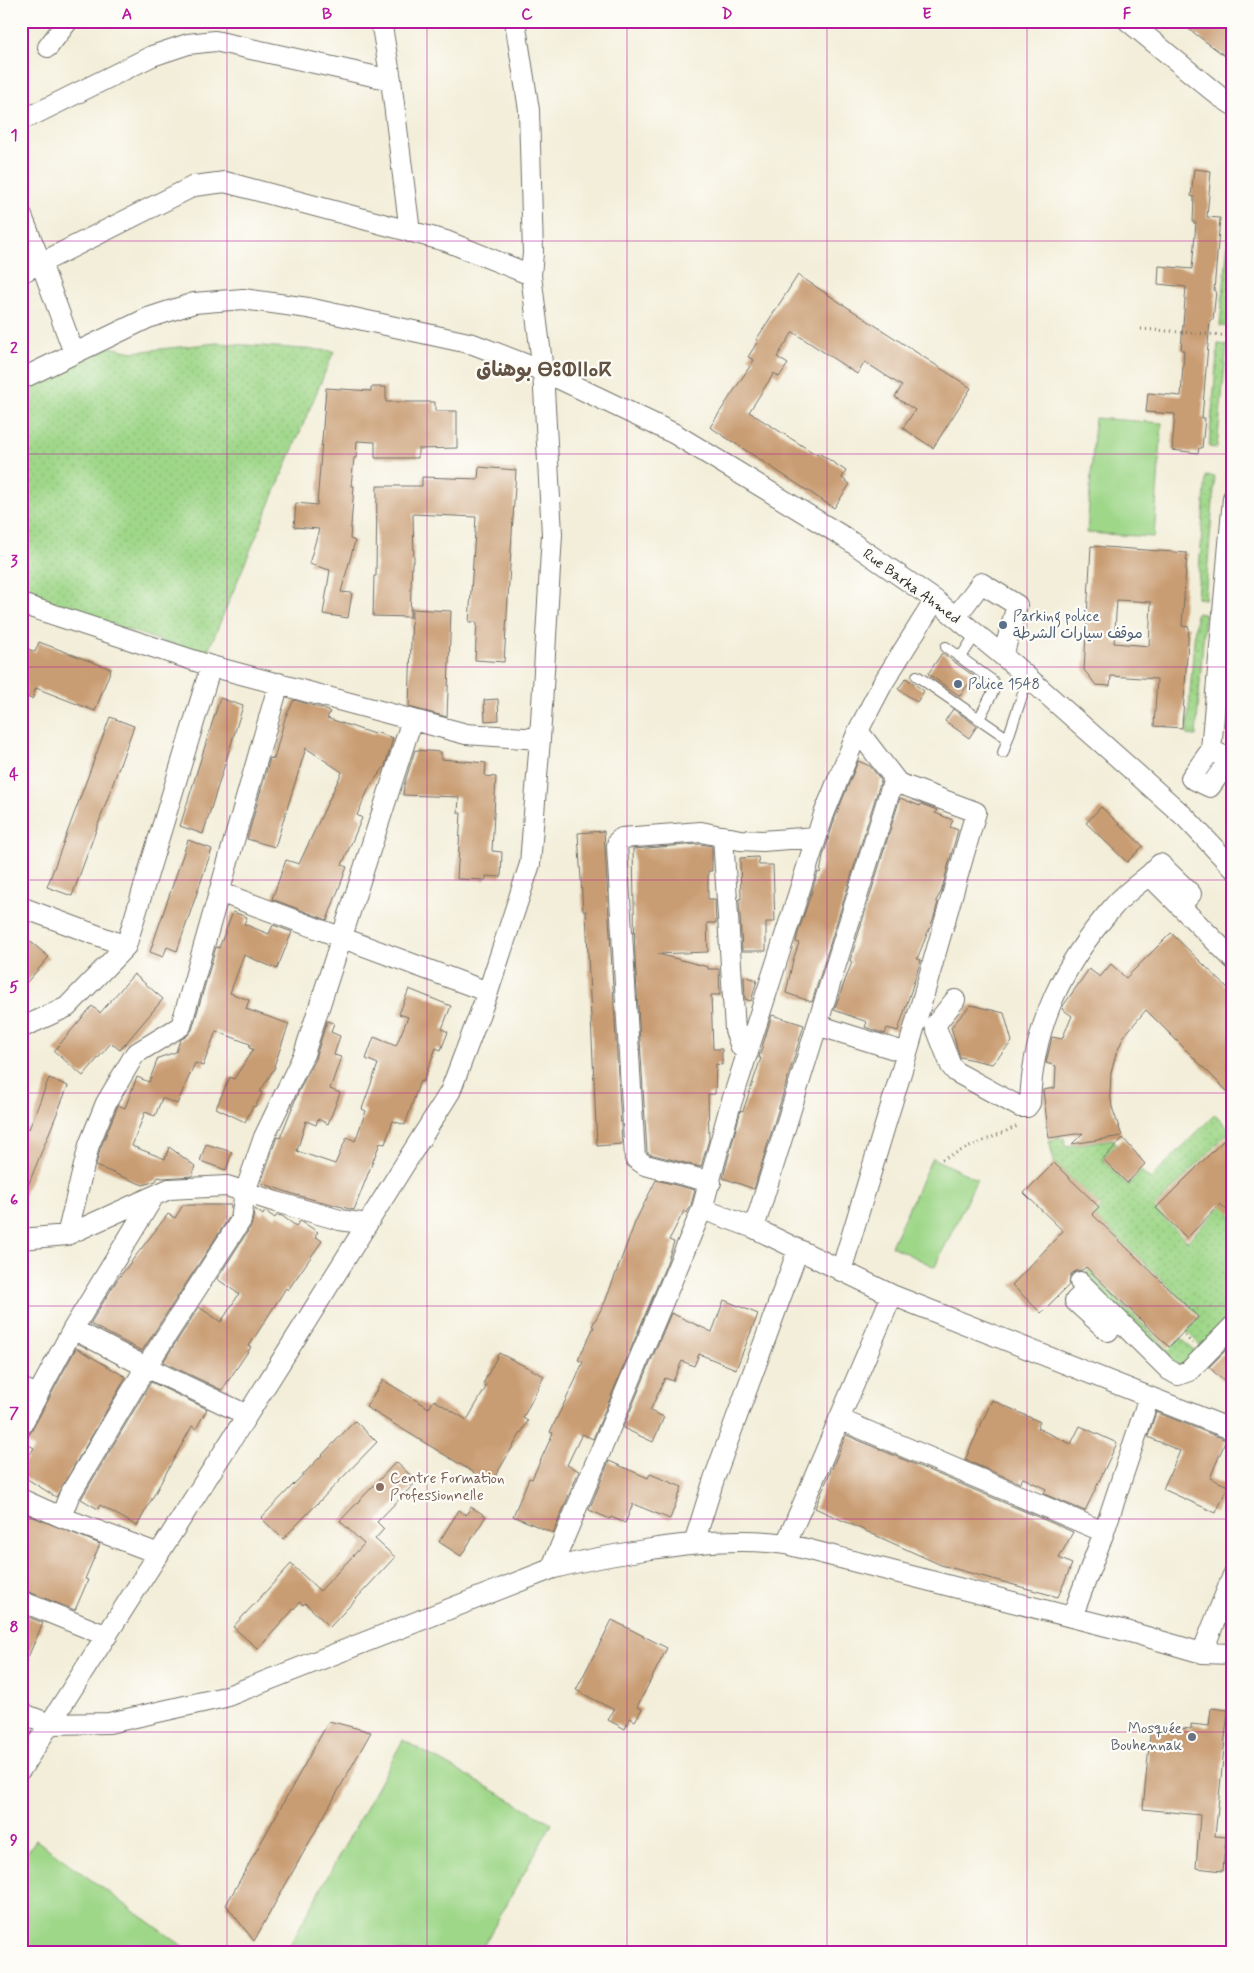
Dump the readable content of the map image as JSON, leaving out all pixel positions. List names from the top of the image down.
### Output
{
  "streets": {
    "street": ["Rue Barka Ahmed"]
  },
  "districts": ["بوهناق ⴱⵓⵀⵏⵏⴰⴽ"],
  "places": [
    "Parking police موقف سيارات الشرطة",
    "Police 1548",
    "Centre Formation Professionnelle",
    "Mosquée Bouhennak"
  ],
  "grid": {
    "columns": [
      "A",
      "B",
      "C",
      "D",
      "E",
      "F"
    ],
    "rows": [
      "1",
      "2",
      "3",
      "4",
      "5",
      "6",
      "7",
      "8",
      "9"
    ]
  }
}
